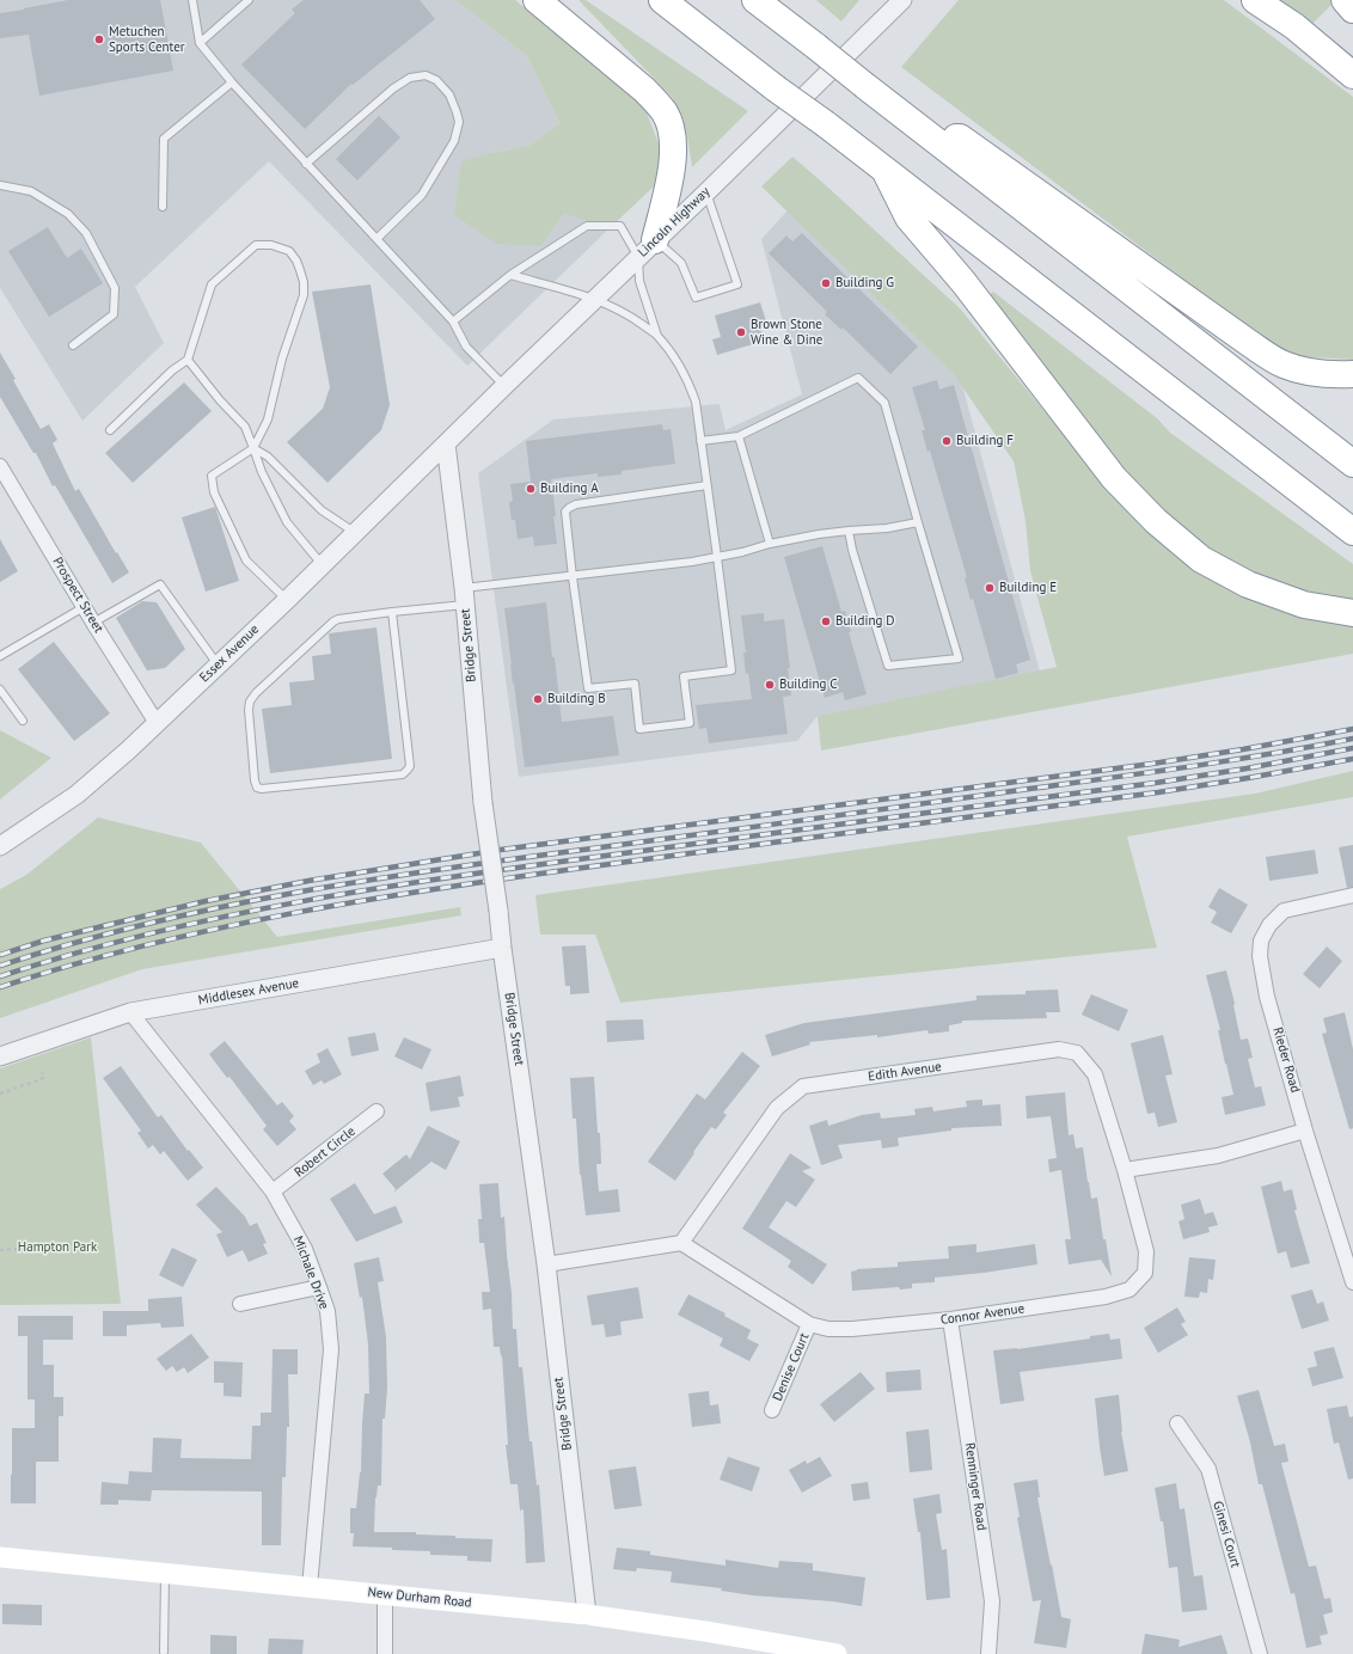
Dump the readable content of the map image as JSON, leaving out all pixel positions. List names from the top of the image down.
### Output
{
  "streets": {
    "main road": ["New Durham Road"],
    "street": [
      "Lincoln Highway",
      "Prospect Street",
      "Bridge Street",
      "Essex Avenue",
      "Middlesex Avenue",
      "Rieder Road",
      "Edith Avenue",
      "Robert Circle",
      "Michale Drive",
      "Connor Avenue",
      "Denise Court",
      "Renninger Road",
      "Ginesi Court"
    ]
  },
  "crossings": [
    ["Lincoln Highway", "Bridge Street"],
    ["Lincoln Highway", "Essex Avenue"],
    ["Prospect Street", "Essex Avenue"],
    ["Bridge Street", "Essex Avenue"],
    ["Bridge Street", "Middlesex Avenue"],
    ["Bridge Street", "New Durham Road"],
    ["Middlesex Avenue", "Michale Drive"],
    ["Edith Avenue", "Connor Avenue"],
    ["Robert Circle", "Michale Drive"],
    ["Michale Drive", "New Durham Road"],
    ["Connor Avenue", "Denise Court"],
    ["Connor Avenue", "Renninger Road"]
  ],
  "parks": ["Hampton Park"],
  "places": [
    "Metuchen Sports Center",
    "Building G",
    "Brown Stone Wine & Dine",
    "Building F",
    "Building A",
    "Building E",
    "Building D",
    "Building C",
    "Building B"
  ]
}
